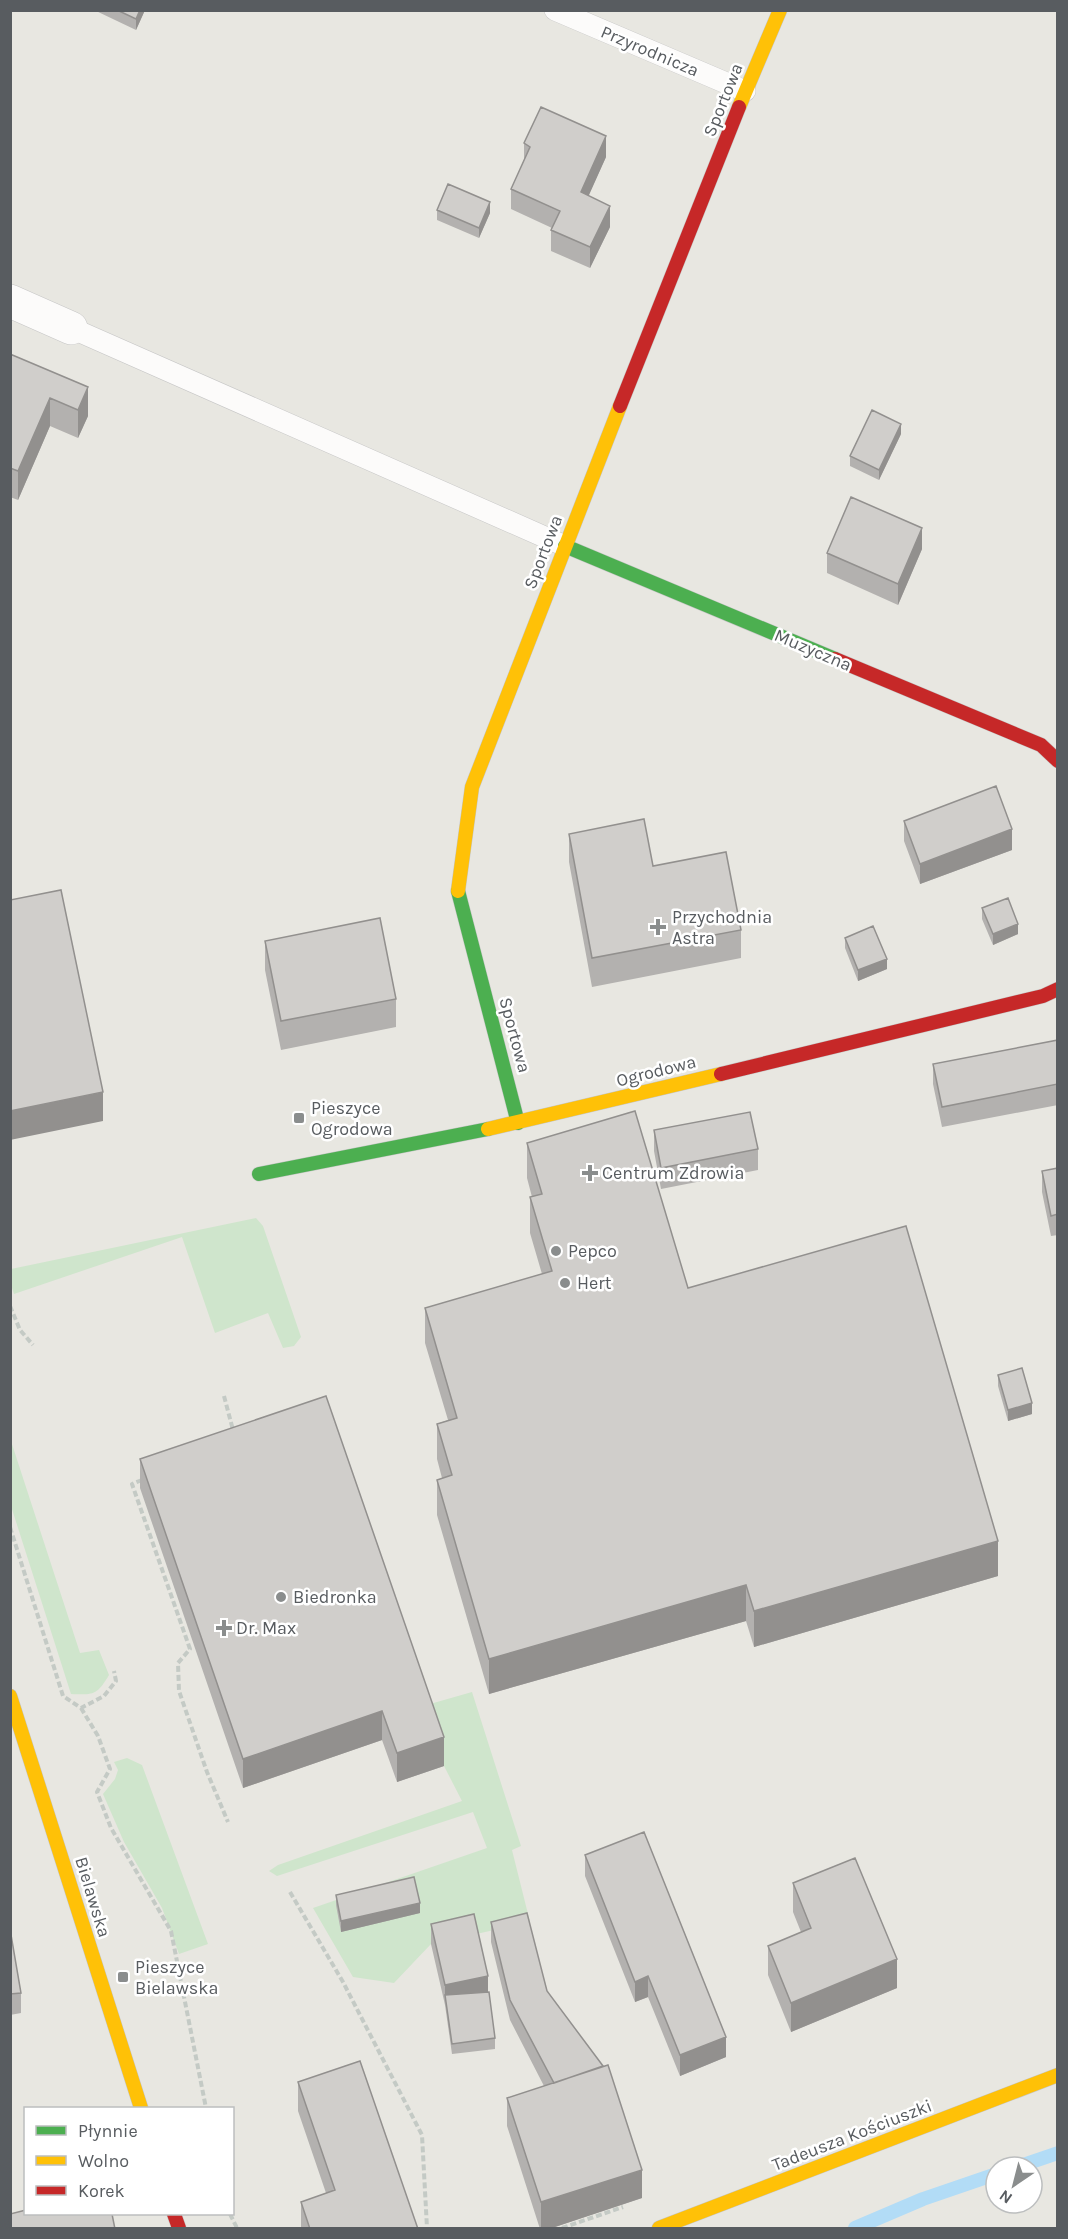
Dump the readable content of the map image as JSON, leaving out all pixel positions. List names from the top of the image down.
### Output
{
  "streets": {
    "street": [
      "Sportowa",
      "Muzyczna",
      "Ogrodowa",
      "Bielawska",
      "Tadeusza Kościuszki"
    ],
    "lane": ["Przyrodnicza"]
  },
  "crossings": [
    ["Przyrodnicza", "Sportowa"],
    ["Sportowa", "Muzyczna"],
    ["Sportowa", "Ogrodowa"]
  ],
  "places": {
    "health": ["Przychodnia Astra", "Centrum Zdrowia", "Dr. Max"],
    "transit": ["Pieszyce Ogrodowa", "Pieszyce Bielawska"],
    "other": ["Pepco", "Hert", "Biedronka"]
  },
  "legend": ["Płynnie", "Wolno", "Korek"],
  "north": "bottom left"
}
